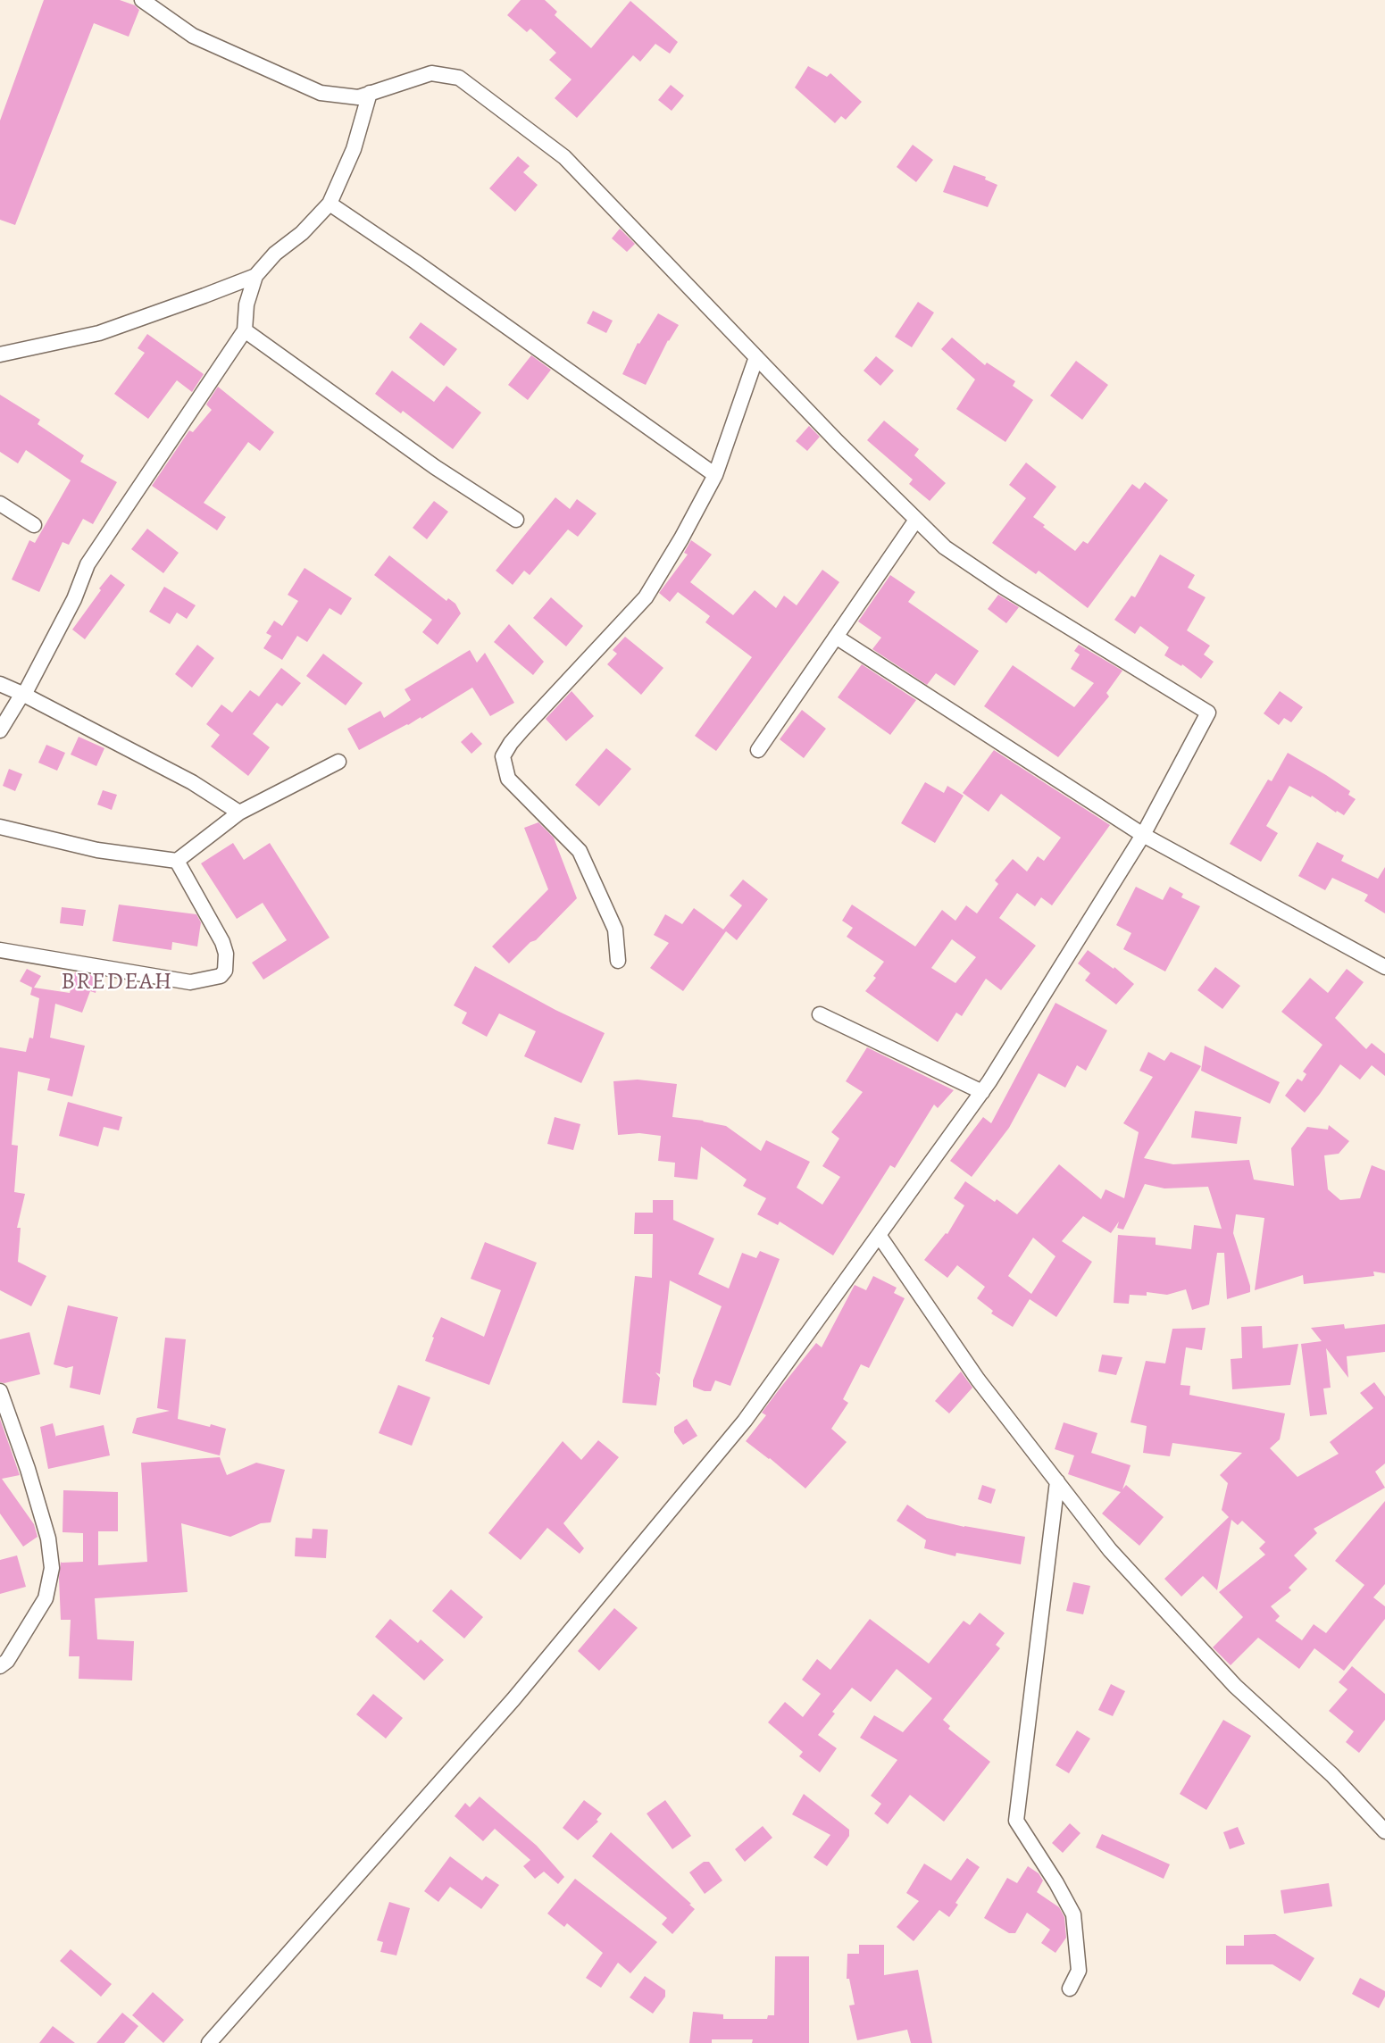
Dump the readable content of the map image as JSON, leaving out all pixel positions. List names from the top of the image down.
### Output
{
  "districts": ["BREDEAH"]
}
